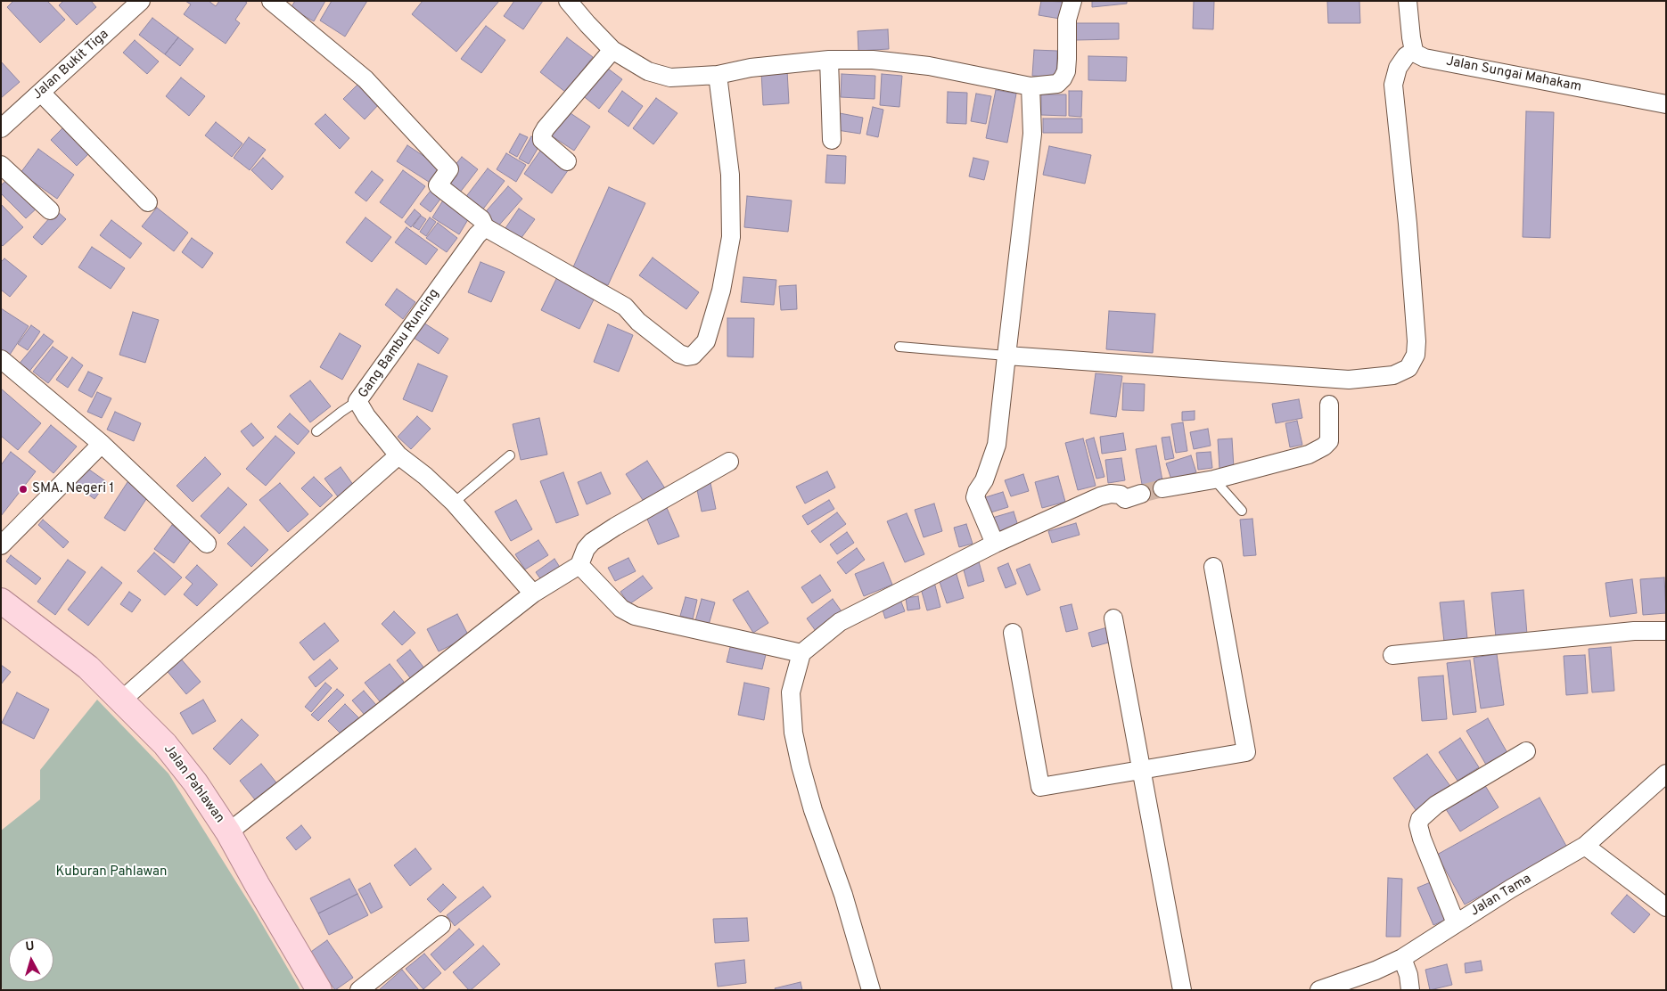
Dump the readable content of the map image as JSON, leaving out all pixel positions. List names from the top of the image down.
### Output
{
  "streets": {
    "main road": ["Jalan Pahlawan"],
    "street": [
      "Jalan Bukit Tiga",
      "Jalan Sungai Mahakam",
      "Gang Bambu Runcing",
      "Jalan Tama"
    ]
  },
  "parks": ["Kuburan Pahlawan"],
  "places": ["SMA. Negeri 1"],
  "north": "top"
}
